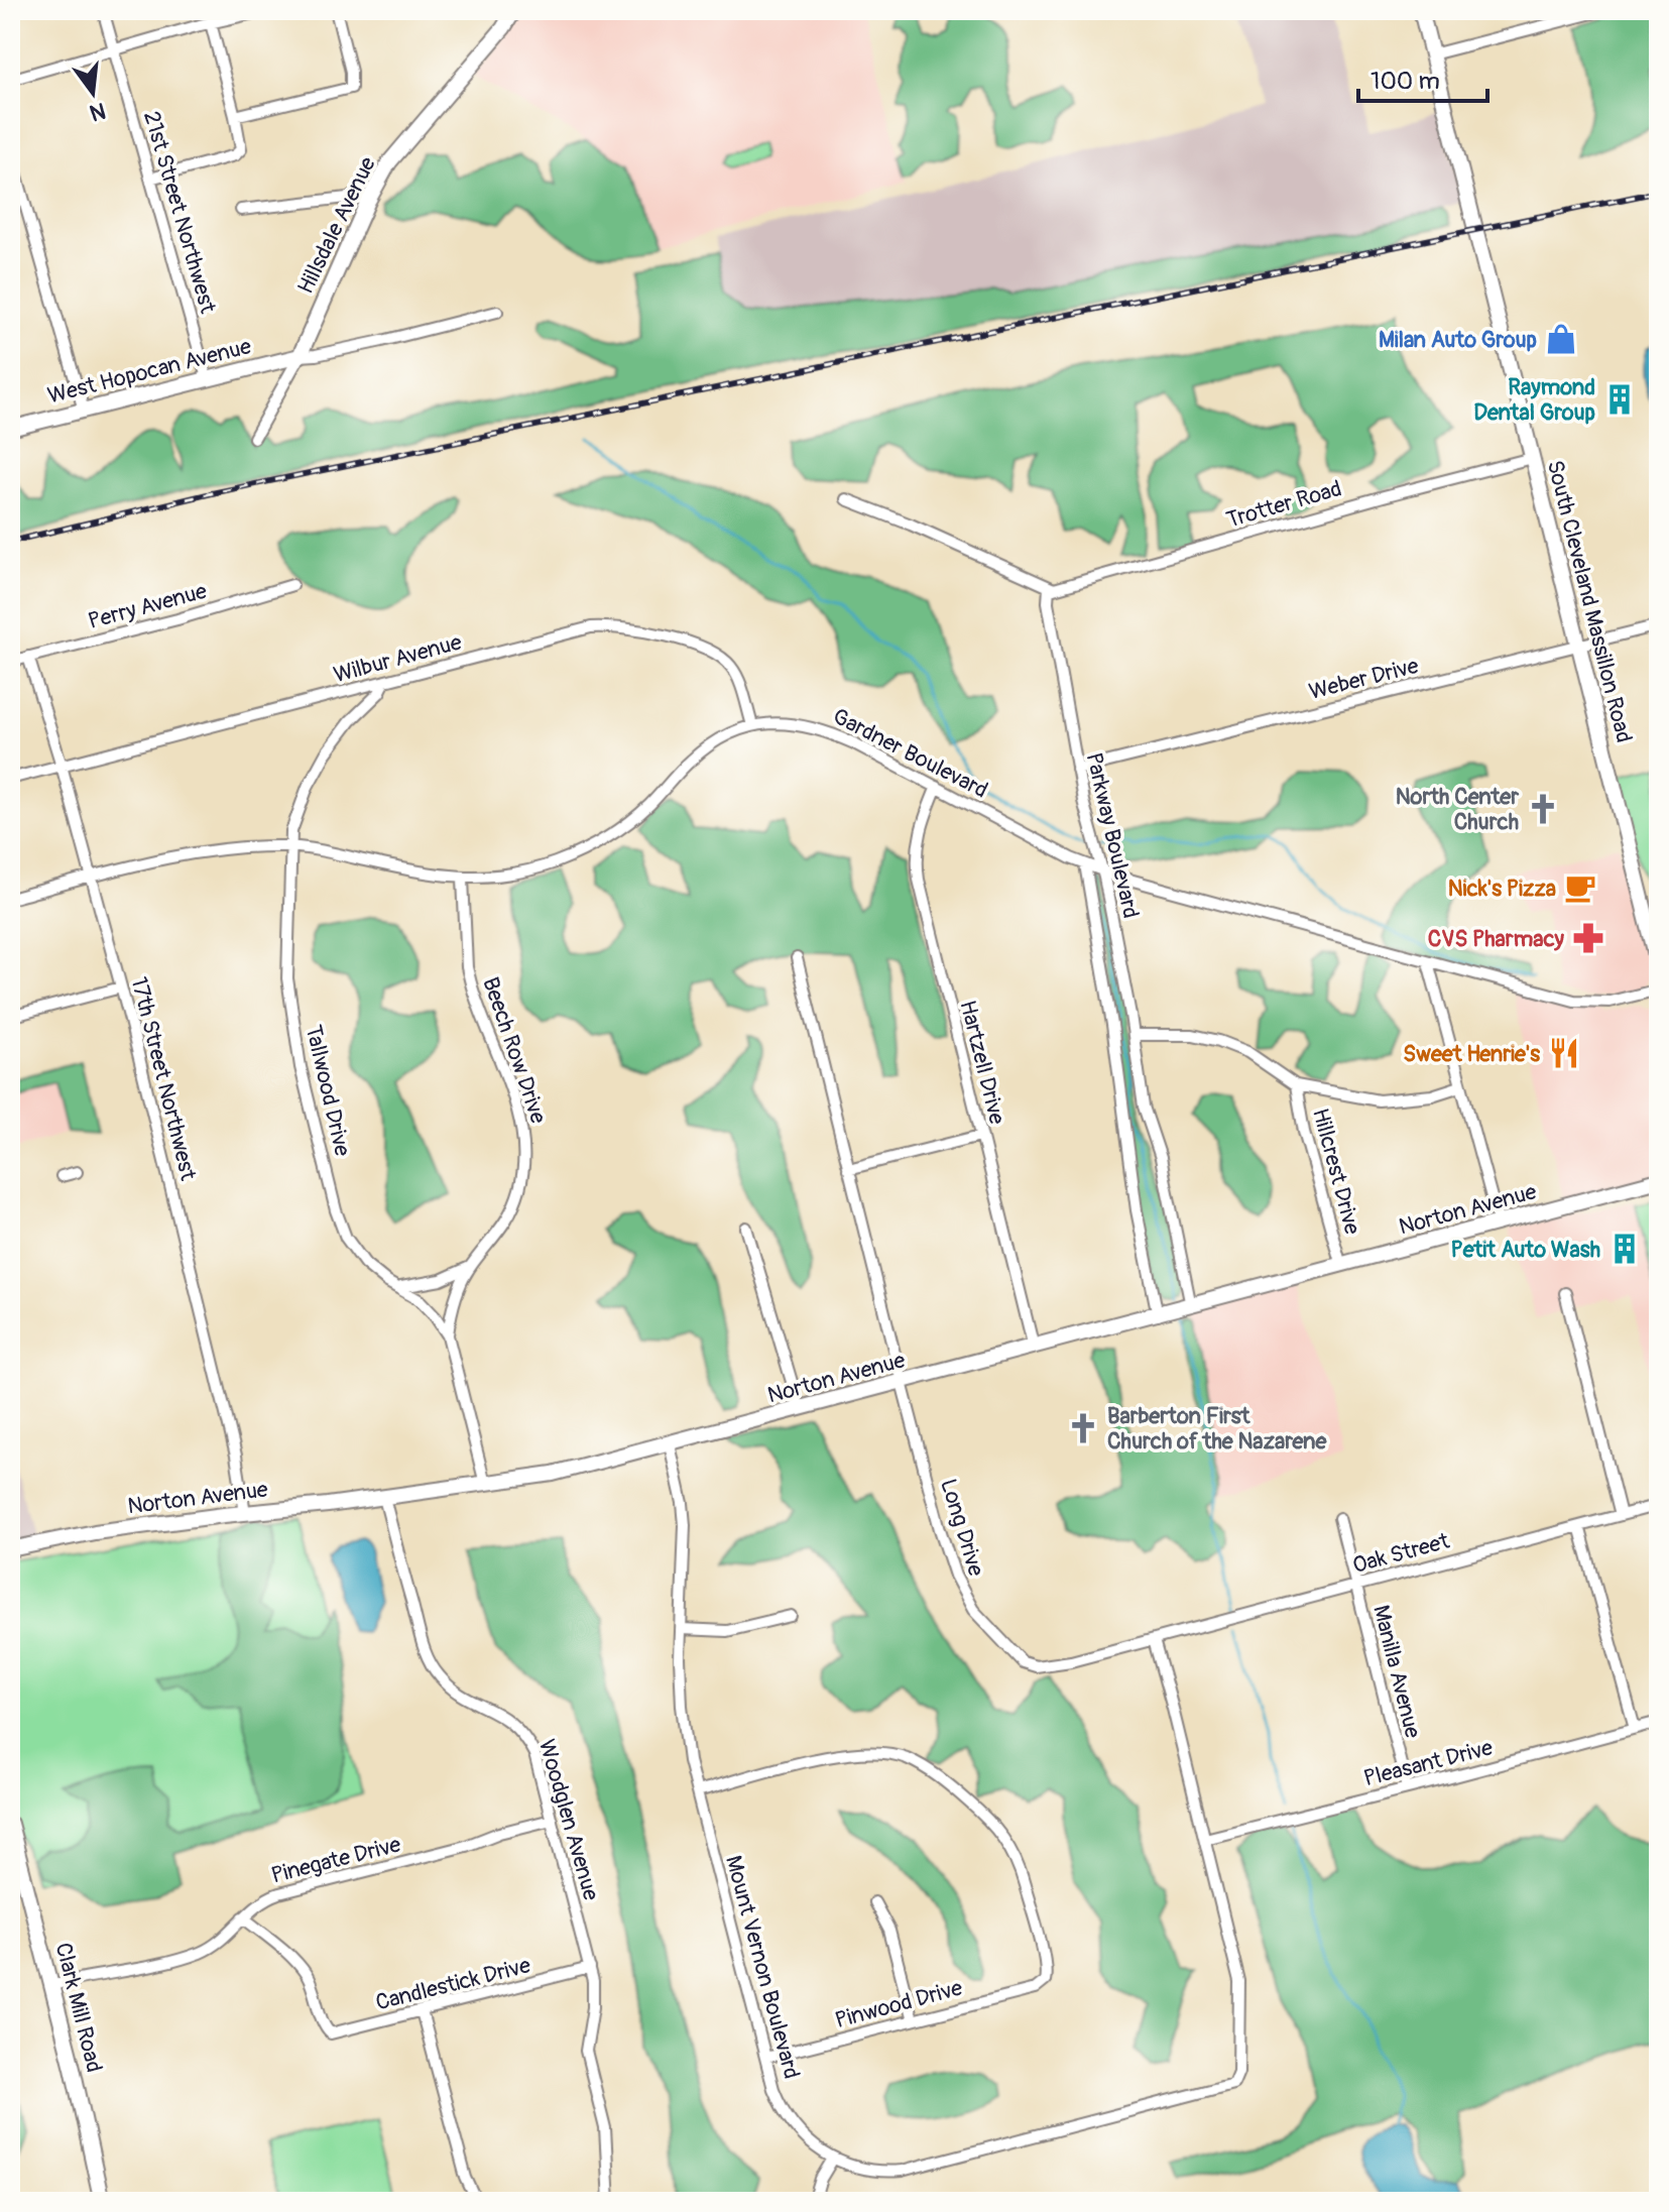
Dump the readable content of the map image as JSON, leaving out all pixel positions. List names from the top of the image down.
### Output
{
  "streets": {
    "main road": [
      "Hillsdale Avenue",
      "West Hopocan Avenue",
      "South Cleveland Massillon Road",
      "Norton Avenue",
      "Clark Mill Road"
    ],
    "street": [
      "21st Street Northwest",
      "Trotter Road",
      "Perry Avenue",
      "Wilbur Avenue",
      "Weber Drive",
      "Gardner Boulevard",
      "Parkway Boulevard",
      "Beech Row Drive",
      "Hartzell Drive",
      "17th Street Northwest",
      "Tallwood Drive",
      "Hillcrest Drive",
      "Long Drive",
      "Oak Street",
      "Manilla Avenue",
      "Pleasant Drive",
      "Woodglen Avenue",
      "Pinegate Drive",
      "Mount Vernon Boulevard",
      "Candlestick Drive",
      "Pinwood Drive"
    ]
  },
  "crossings": [
    ["21st Street Northwest", "West Hopocan Avenue"],
    ["Hillsdale Avenue", "West Hopocan Avenue"],
    ["Trotter Road", "South Cleveland Massillon Road"],
    ["Trotter Road", "Parkway Boulevard"],
    ["South Cleveland Massillon Road", "Weber Drive"],
    ["Perry Avenue", "17th Street Northwest"],
    ["Wilbur Avenue", "Gardner Boulevard"],
    ["Wilbur Avenue", "17th Street Northwest"],
    ["Wilbur Avenue", "Tallwood Drive"],
    ["Weber Drive", "Parkway Boulevard"],
    ["Gardner Boulevard", "Parkway Boulevard"],
    ["Gardner Boulevard", "Beech Row Drive"],
    ["Gardner Boulevard", "Hartzell Drive"],
    ["Gardner Boulevard", "17th Street Northwest"],
    ["Gardner Boulevard", "Tallwood Drive"],
    ["Parkway Boulevard", "Norton Avenue"],
    ["Beech Row Drive", "Tallwood Drive"],
    ["Hartzell Drive", "Norton Avenue"],
    ["17th Street Northwest", "Norton Avenue"],
    ["Tallwood Drive", "Norton Avenue"],
    ["Hillcrest Drive", "Norton Avenue"],
    ["Norton Avenue", "Long Drive"],
    ["Norton Avenue", "Woodglen Avenue"],
    ["Norton Avenue", "Mount Vernon Boulevard"],
    ["Long Drive", "Oak Street"],
    ["Oak Street", "Manilla Avenue"],
    ["Manilla Avenue", "Pleasant Drive"],
    ["Pleasant Drive", "Mount Vernon Boulevard"],
    ["Woodglen Avenue", "Pinegate Drive"],
    ["Woodglen Avenue", "Candlestick Drive"],
    ["Pinegate Drive", "Candlestick Drive"],
    ["Pinegate Drive", "Clark Mill Road"],
    ["Mount Vernon Boulevard", "Pinwood Drive"]
  ],
  "places": {
    "shop": ["Milan Auto Group"],
    "building": ["Raymond Dental Group", "Petit Auto Wash"],
    "church": ["North Center Church", "Barberton First Church of the Nazarene"],
    "cafe": ["Nick's Pizza"],
    "pharmacy": ["CVS Pharmacy"],
    "restaurant": ["Sweet Henrie's"]
  },
  "scale_bar": "100 m",
  "north": "bottom"
}
